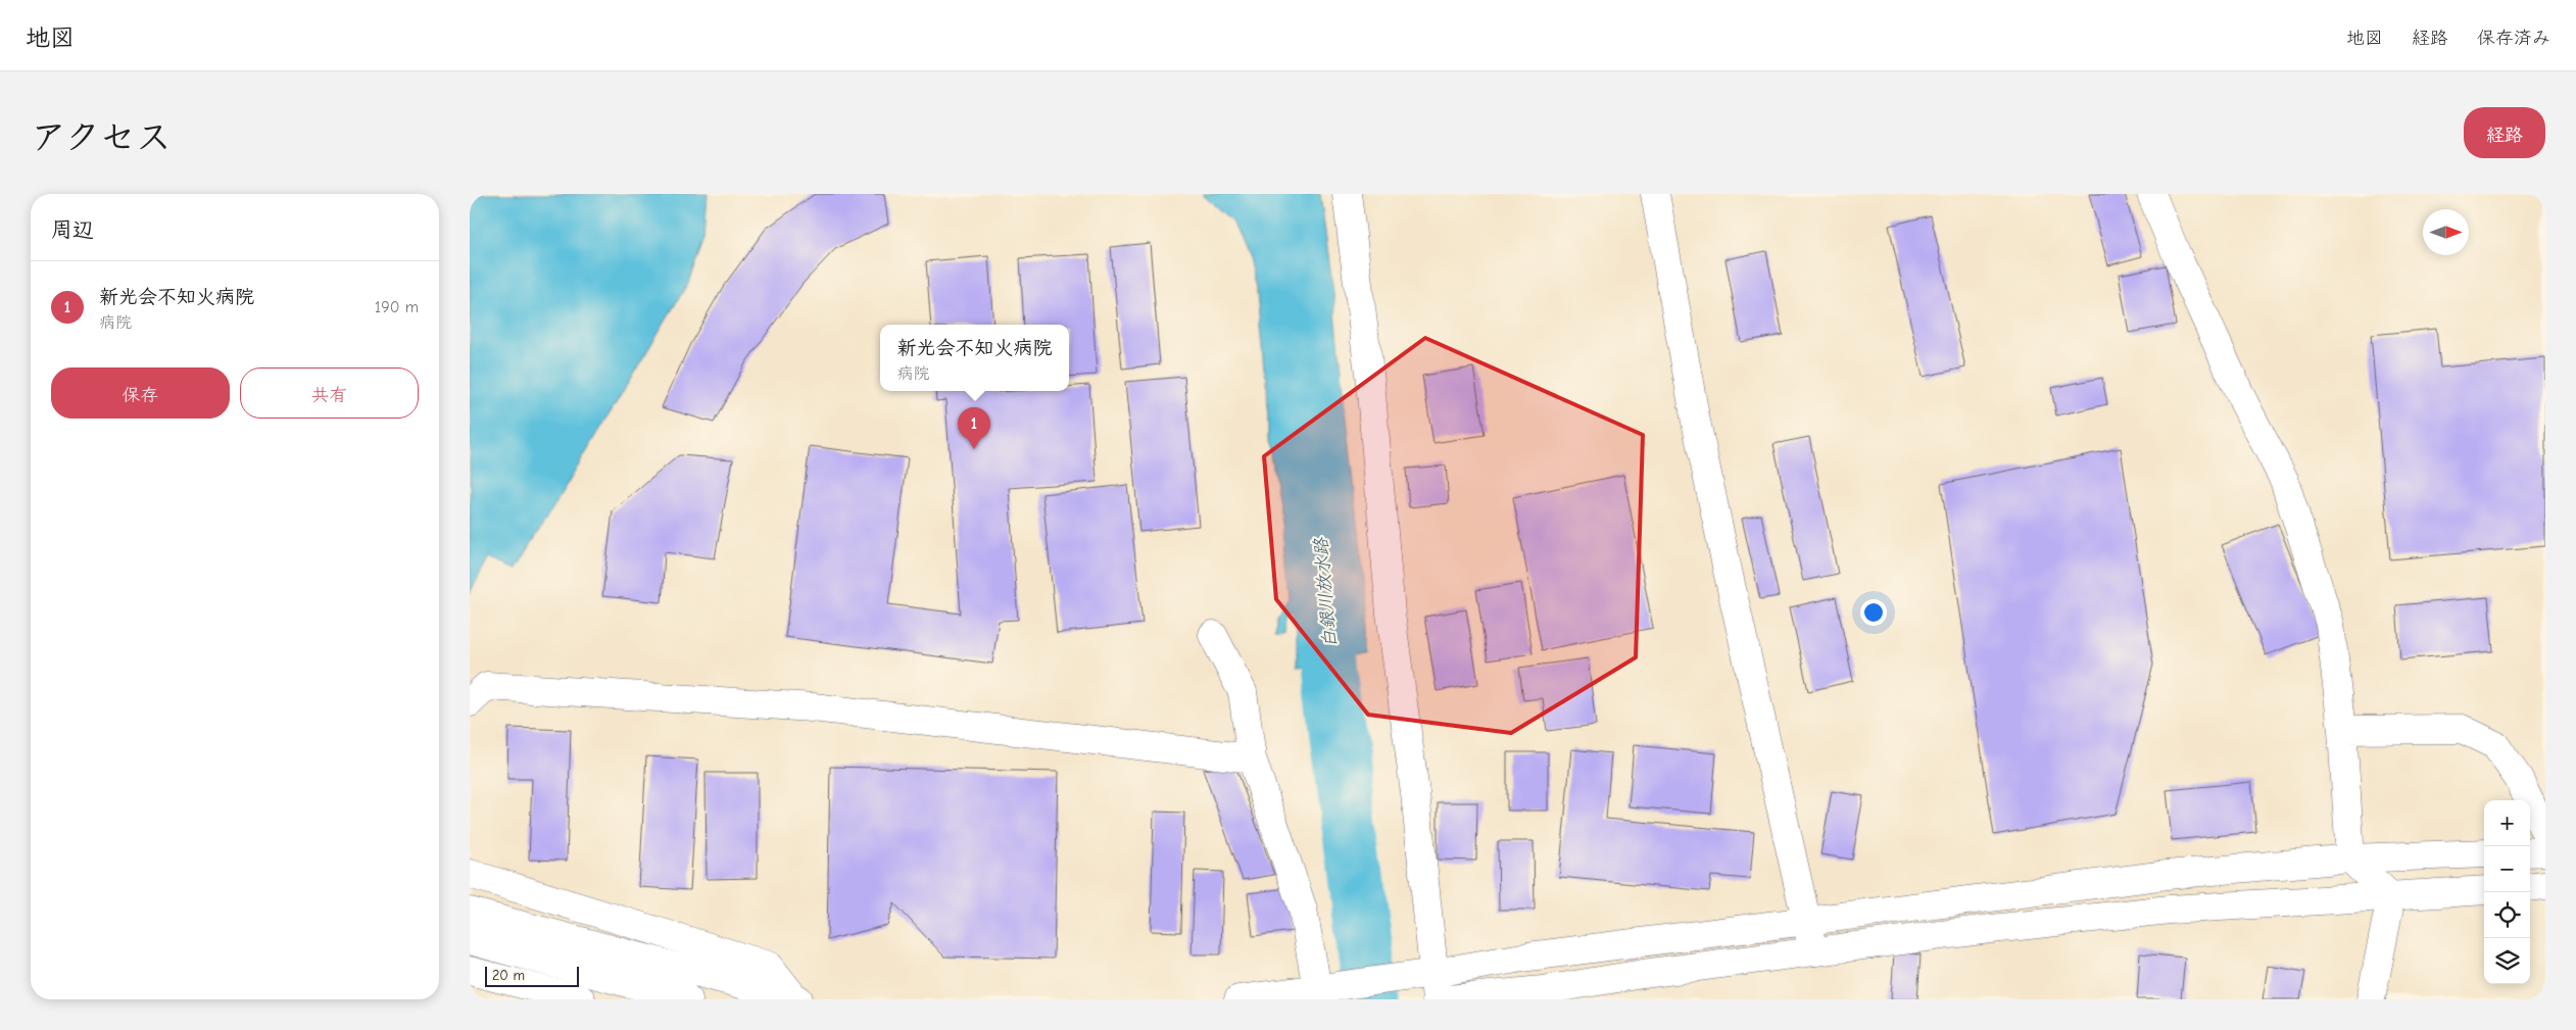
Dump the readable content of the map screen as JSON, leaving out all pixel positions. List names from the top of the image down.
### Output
{
  "water": ["白銀川放水路"],
  "scale_bar": "20 m",
  "north": "right",
  "page": {
    "header": "地図",
    "nav": ["地図", "経路", "保存済み"],
    "title": "アクセス",
    "buttons": [
      "経路",
      ["保存", "共有"]
    ],
    "heading": "周辺",
    "list": [
      {
        "mark": "1",
        "name": "新光会不知火病院",
        "note": "病院",
        "value": "190 m"
      }
    ],
    "popup": ["新光会不知火病院", "病院"],
    "pins": "1",
    "map_buttons": ["+", "−"],
    "scale": "20 m"
  }
}
